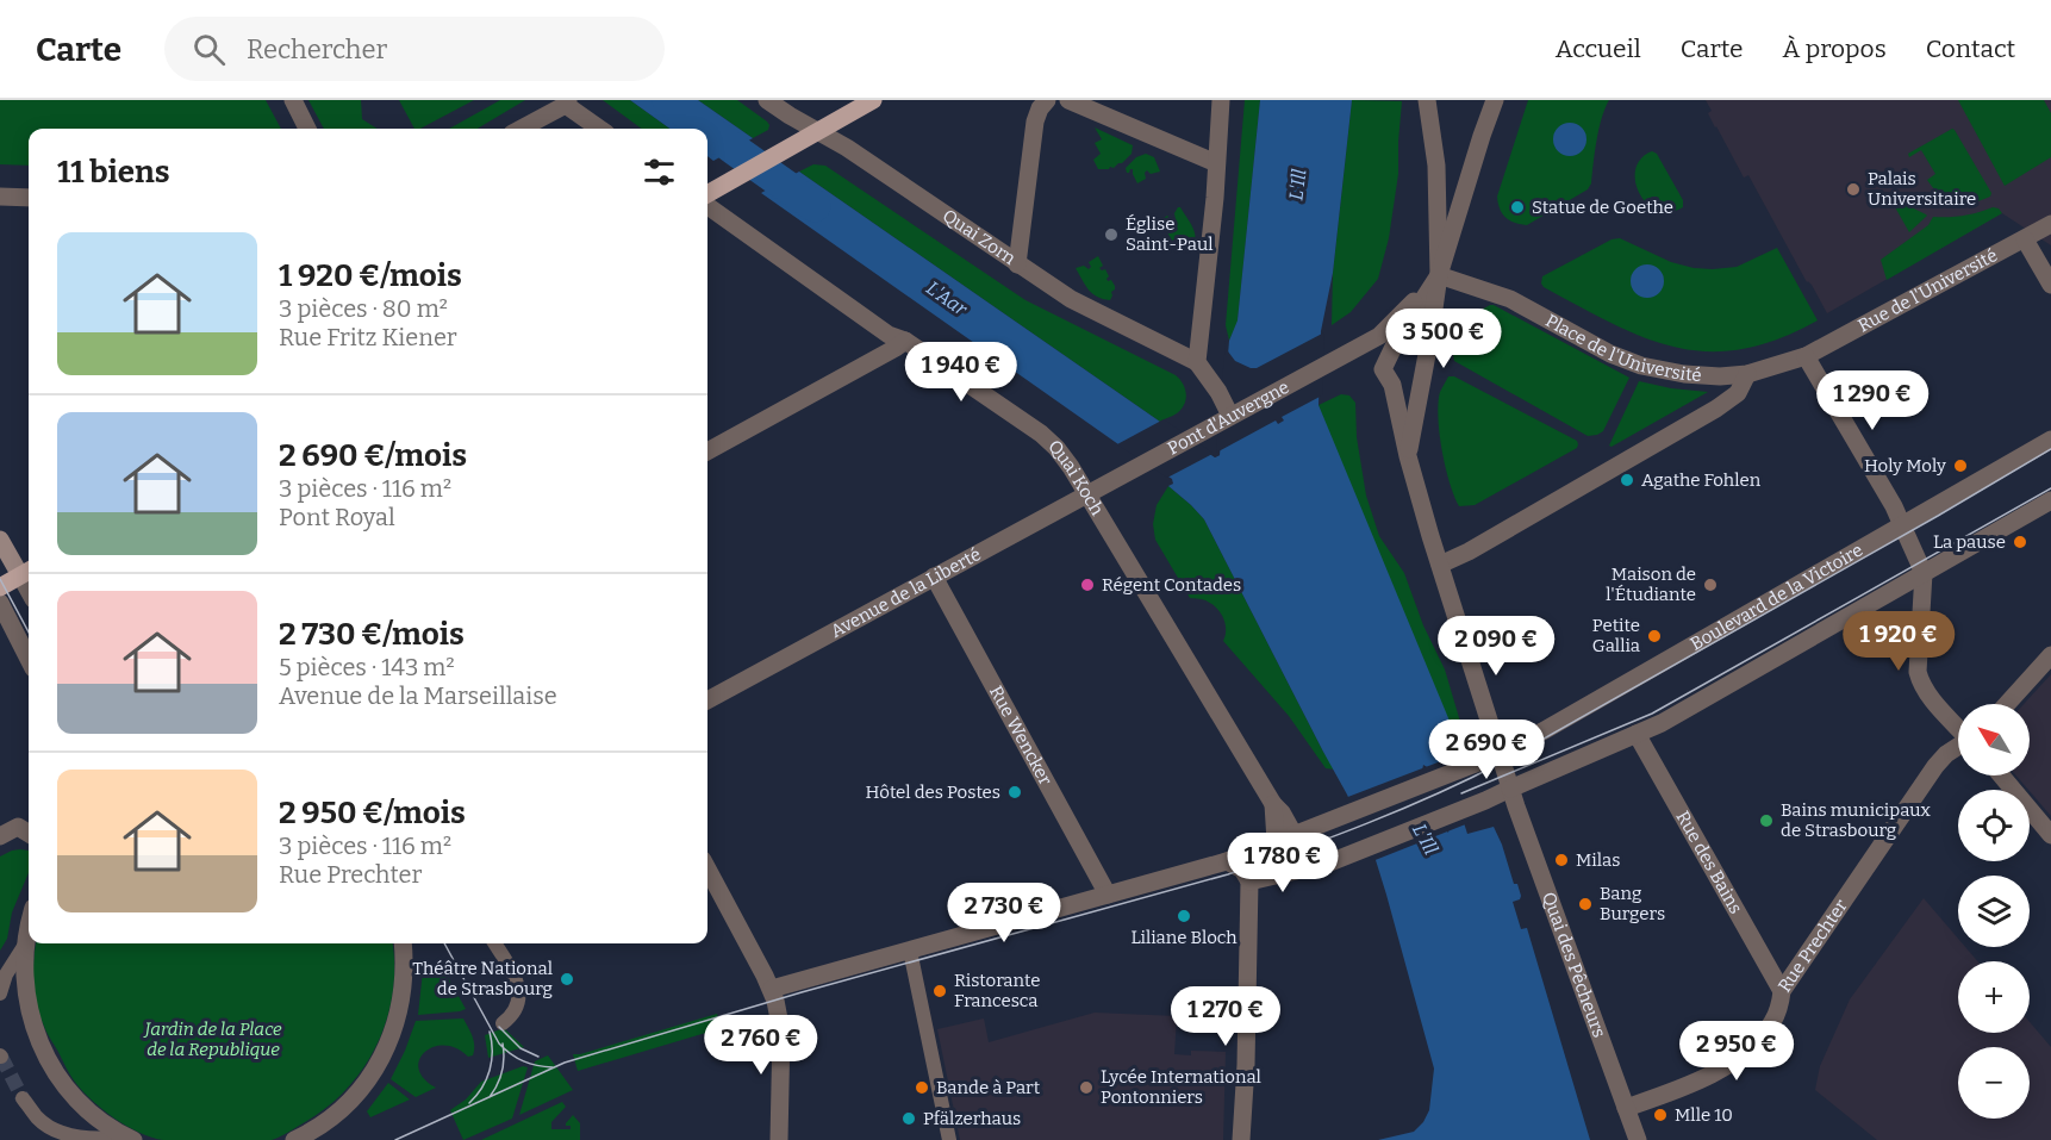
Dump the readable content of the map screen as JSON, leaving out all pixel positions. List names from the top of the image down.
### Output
{
  "streets": {
    "street": [
      "Quai Zorn",
      "Rue de l'Université",
      "Place de l'Université",
      "Pont d'Auvergne",
      "Quai Koch",
      "Avenue de la Liberté",
      "Boulevard de la Victoire",
      "Rue Wencker",
      "Rue des Bains",
      "Rue Prechter",
      "Quai des Pêcheurs"
    ]
  },
  "crossings": [
    ["Rue de l'Université", "Place de l'Université"],
    ["Pont d'Auvergne", "Avenue de la Liberté"],
    ["Quai Koch", "Avenue de la Liberté"],
    ["Quai Koch", "Boulevard de la Victoire"],
    ["Avenue de la Liberté", "Rue Wencker"],
    ["Boulevard de la Victoire", "Rue Wencker"],
    ["Boulevard de la Victoire", "Quai des Pêcheurs"],
    ["Rue des Bains", "Rue Prechter"],
    ["Rue Prechter", "Quai des Pêcheurs"]
  ],
  "water": ["L'Ill", "L'Aar"],
  "parks": ["Jardin de la Place de la Republique"],
  "places": [
    "Palais Universitaire",
    "Statue de Goethe",
    "Église Saint-Paul",
    "Holy Moly",
    "Agathe Fohlen",
    "La pause",
    "Régent Contades",
    "Maison de l'Étudiante",
    "Petite Gallia",
    "Hôtel des Postes",
    "Bains municipaux de Strasbourg",
    "Milas",
    "Bang Burgers",
    "Liliane Bloch",
    "Théâtre National de Strasbourg",
    "Ristorante Francesca",
    "Bande à Part",
    "Lycée International Pontonniers",
    "Mlle 10",
    "Pfälzerhaus"
  ],
  "north": "top left",
  "page": {
    "header": "Carte",
    "search": "Rechercher",
    "nav": [
      "Accueil",
      "Carte",
      "À propos",
      "Contact"
    ],
    "heading": "11 biens",
    "list": [
      {
        "name": "1 920 €/mois",
        "note": "3 pièces · 80 m² · Rue Fritz Kiener"
      },
      {
        "name": "2 690 €/mois",
        "note": "3 pièces · 116 m² · Pont Royal"
      },
      {
        "name": "2 730 €/mois",
        "note": "5 pièces · 143 m² · Avenue de la Marseillaise"
      },
      {
        "name": "2 950 €/mois",
        "note": "3 pièces · 116 m² · Rue Prechter"
      }
    ],
    "price": [
      "3 500 €",
      "1 940 €",
      "1 290 €",
      "1 920 €",
      "2 090 €",
      "2 690 €",
      "1 780 €",
      "2 730 €",
      "1 270 €",
      "2 760 €",
      "2 950 €"
    ],
    "map_buttons": ["+", "−"]
  }
}
